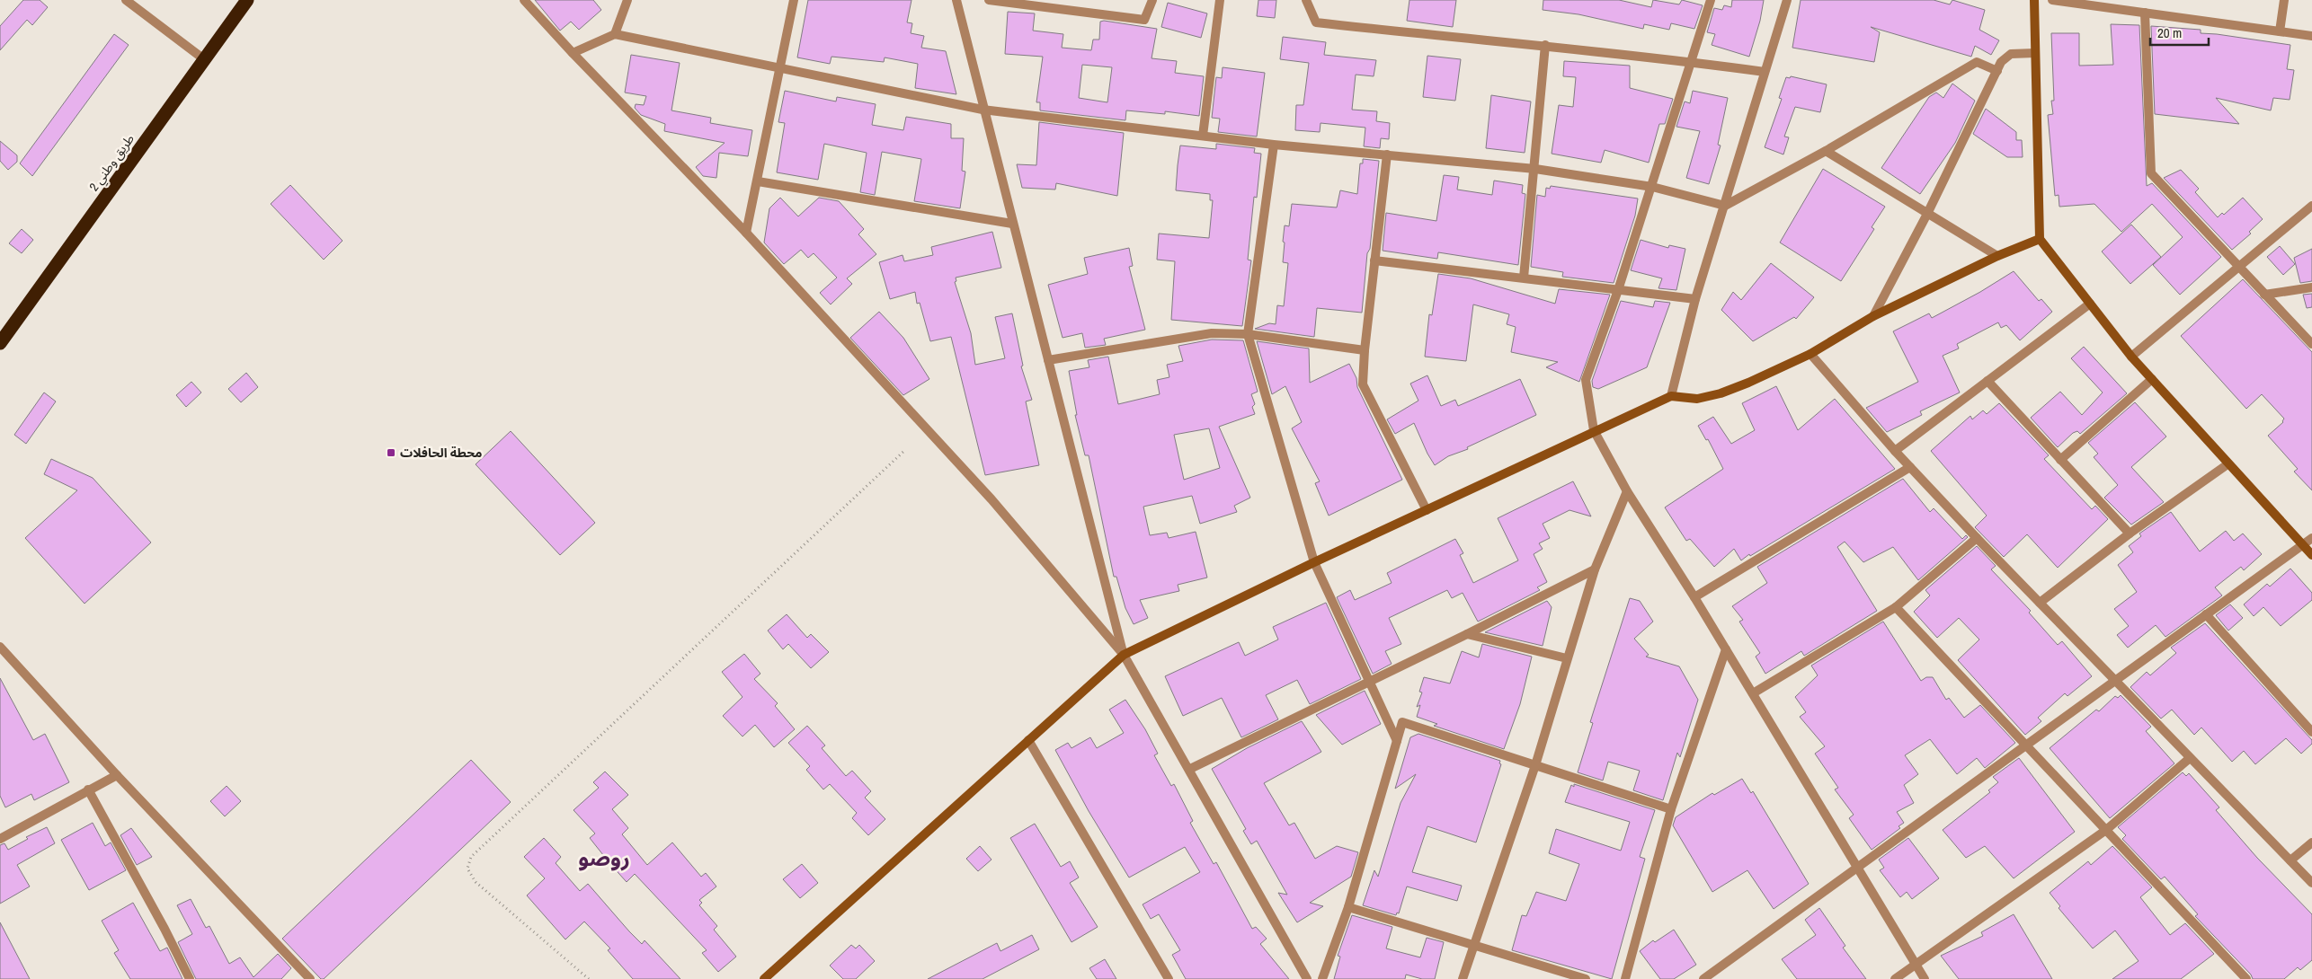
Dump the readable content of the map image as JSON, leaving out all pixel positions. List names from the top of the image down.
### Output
{
  "streets": {
    "highway": ["طريق وطني 2"]
  },
  "districts": ["روصو"],
  "places": {
    "transit": ["محطة الحافلات"]
  },
  "scale_bar": "20 m"
}
